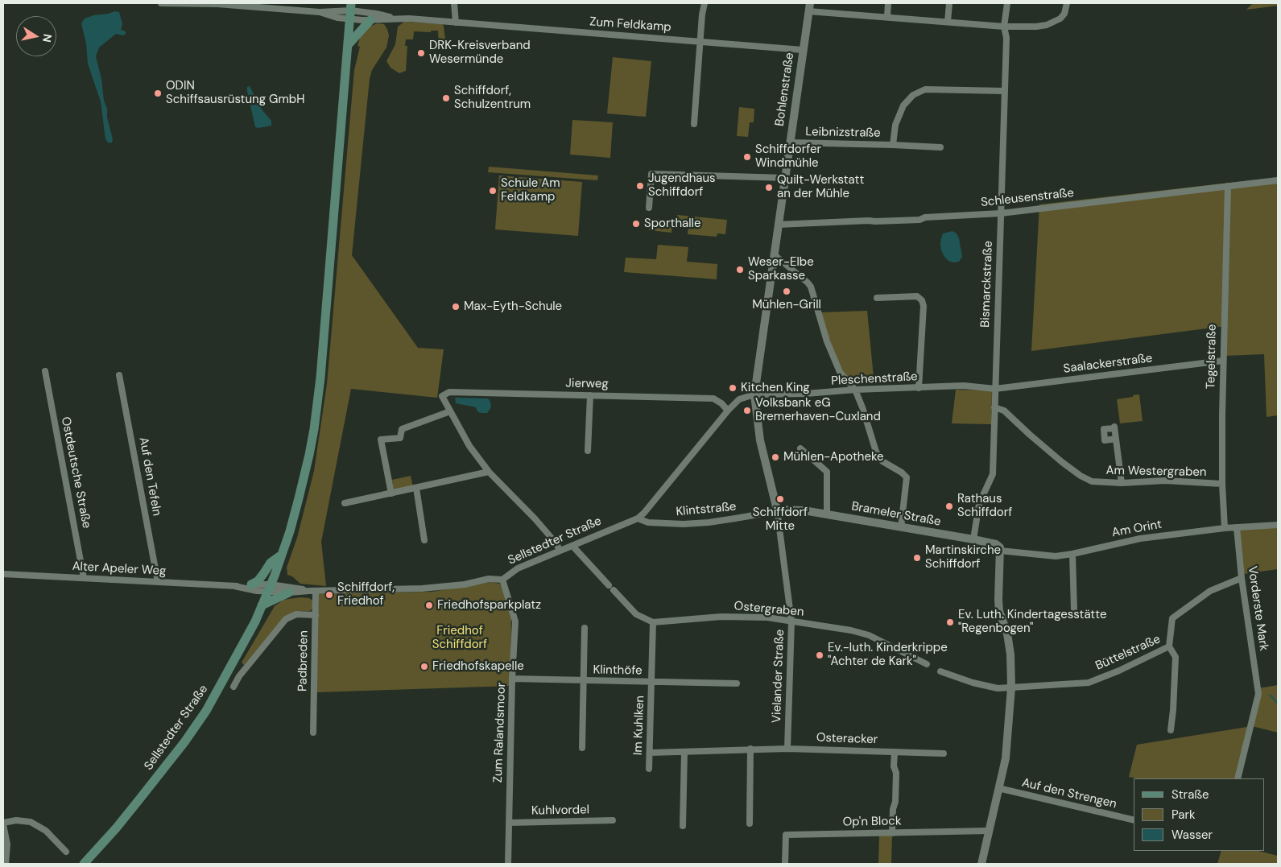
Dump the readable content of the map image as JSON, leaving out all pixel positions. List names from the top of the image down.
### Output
{
  "streets": {
    "main road": ["Sellstedter Straße"],
    "street": [
      "Zum Feldkamp",
      "Bohlenstraße",
      "Leibnizstraße",
      "Schleusenstraße",
      "Bismarckstraße",
      "Tegelstraße",
      "Saalackerstraße",
      "Pleschenstraße",
      "Jierweg",
      "Am Westergraben",
      "Ostdeutsche Straße",
      "Auf den Tefeln",
      "Klintstraße",
      "Brameler Straße",
      "Am Orint",
      "Alter Apeler Weg",
      "Vorderste Mark",
      "Ostergraben",
      "Büttelstraße",
      "Padbreden",
      "Klinthöfe",
      "Vielander Straße",
      "Im Kuhlken",
      "Zum Ralandsmoor",
      "Osteracker",
      "Auf den Strengen",
      "Kuhlvordel",
      "Op'n Block"
    ]
  },
  "crossings": [
    ["Zum Feldkamp", "Bohlenstraße"],
    ["Bohlenstraße", "Leibnizstraße"],
    ["Bohlenstraße", "Schleusenstraße"],
    ["Bohlenstraße", "Pleschenstraße"],
    ["Bohlenstraße", "Sellstedter Straße"],
    ["Leibnizstraße", "Bismarckstraße"],
    ["Schleusenstraße", "Bismarckstraße"],
    ["Schleusenstraße", "Tegelstraße"],
    ["Bismarckstraße", "Saalackerstraße"],
    ["Bismarckstraße", "Pleschenstraße"],
    ["Bismarckstraße", "Am Westergraben"],
    ["Bismarckstraße", "Brameler Straße"],
    ["Tegelstraße", "Saalackerstraße"],
    ["Tegelstraße", "Am Westergraben"],
    ["Tegelstraße", "Am Orint"],
    ["Saalackerstraße", "Pleschenstraße"],
    ["Pleschenstraße", "Sellstedter Straße"],
    ["Jierweg", "Sellstedter Straße"],
    ["Ostdeutsche Straße", "Alter Apeler Weg"],
    ["Auf den Tefeln", "Alter Apeler Weg"],
    ["Klintstraße", "Brameler Straße"],
    ["Klintstraße", "Sellstedter Straße"],
    ["Klintstraße", "Vielander Straße"],
    ["Brameler Straße", "Am Orint"],
    ["Brameler Straße", "Vielander Straße"],
    ["Am Orint", "Vorderste Mark"],
    ["Sellstedter Straße", "Alter Apeler Weg"],
    ["Sellstedter Straße", "Padbreden"],
    ["Sellstedter Straße", "Zum Ralandsmoor"],
    ["Vorderste Mark", "Büttelstraße"],
    ["Ostergraben", "Vielander Straße"],
    ["Ostergraben", "Im Kuhlken"],
    ["Klinthöfe", "Im Kuhlken"],
    ["Klinthöfe", "Zum Ralandsmoor"],
    ["Vielander Straße", "Osteracker"],
    ["Im Kuhlken", "Osteracker"],
    ["Zum Ralandsmoor", "Kuhlvordel"]
  ],
  "parks": ["Friedhof Schiffdorf"],
  "places": [
    "DRK-Kreisverband Wesermünde",
    "ODIN Schiffsausrüstung GmbH",
    "Schiffdorf, Schulzentrum",
    "Schiffdorfer Windmühle",
    "Jugendhaus Schiffdorf",
    "Quilt-Werkstatt an der Mühle",
    "Schule Am Feldkamp",
    "Sporthalle",
    "Weser-Elbe Sparkasse",
    "Mühlen-Grill",
    "Max-Eyth-Schule",
    "Kitchen King",
    "Volksbank eG Bremerhaven-Cuxland",
    "Mühlen-Apotheke",
    "Schiffdorf Mitte",
    "Rathaus Schiffdorf",
    "Martinskirche Schiffdorf",
    "Schiffdorf, Friedhof",
    "Friedhofsparkplatz",
    "Ev. Luth. Kindertagesstätte \"Regenbogen\"",
    "Ev.-luth. Kinderkrippe \"Achter de Kark\"",
    "Friedhofskapelle"
  ],
  "legend": ["Straße", "Park", "Wasser"],
  "north": "right"
}
